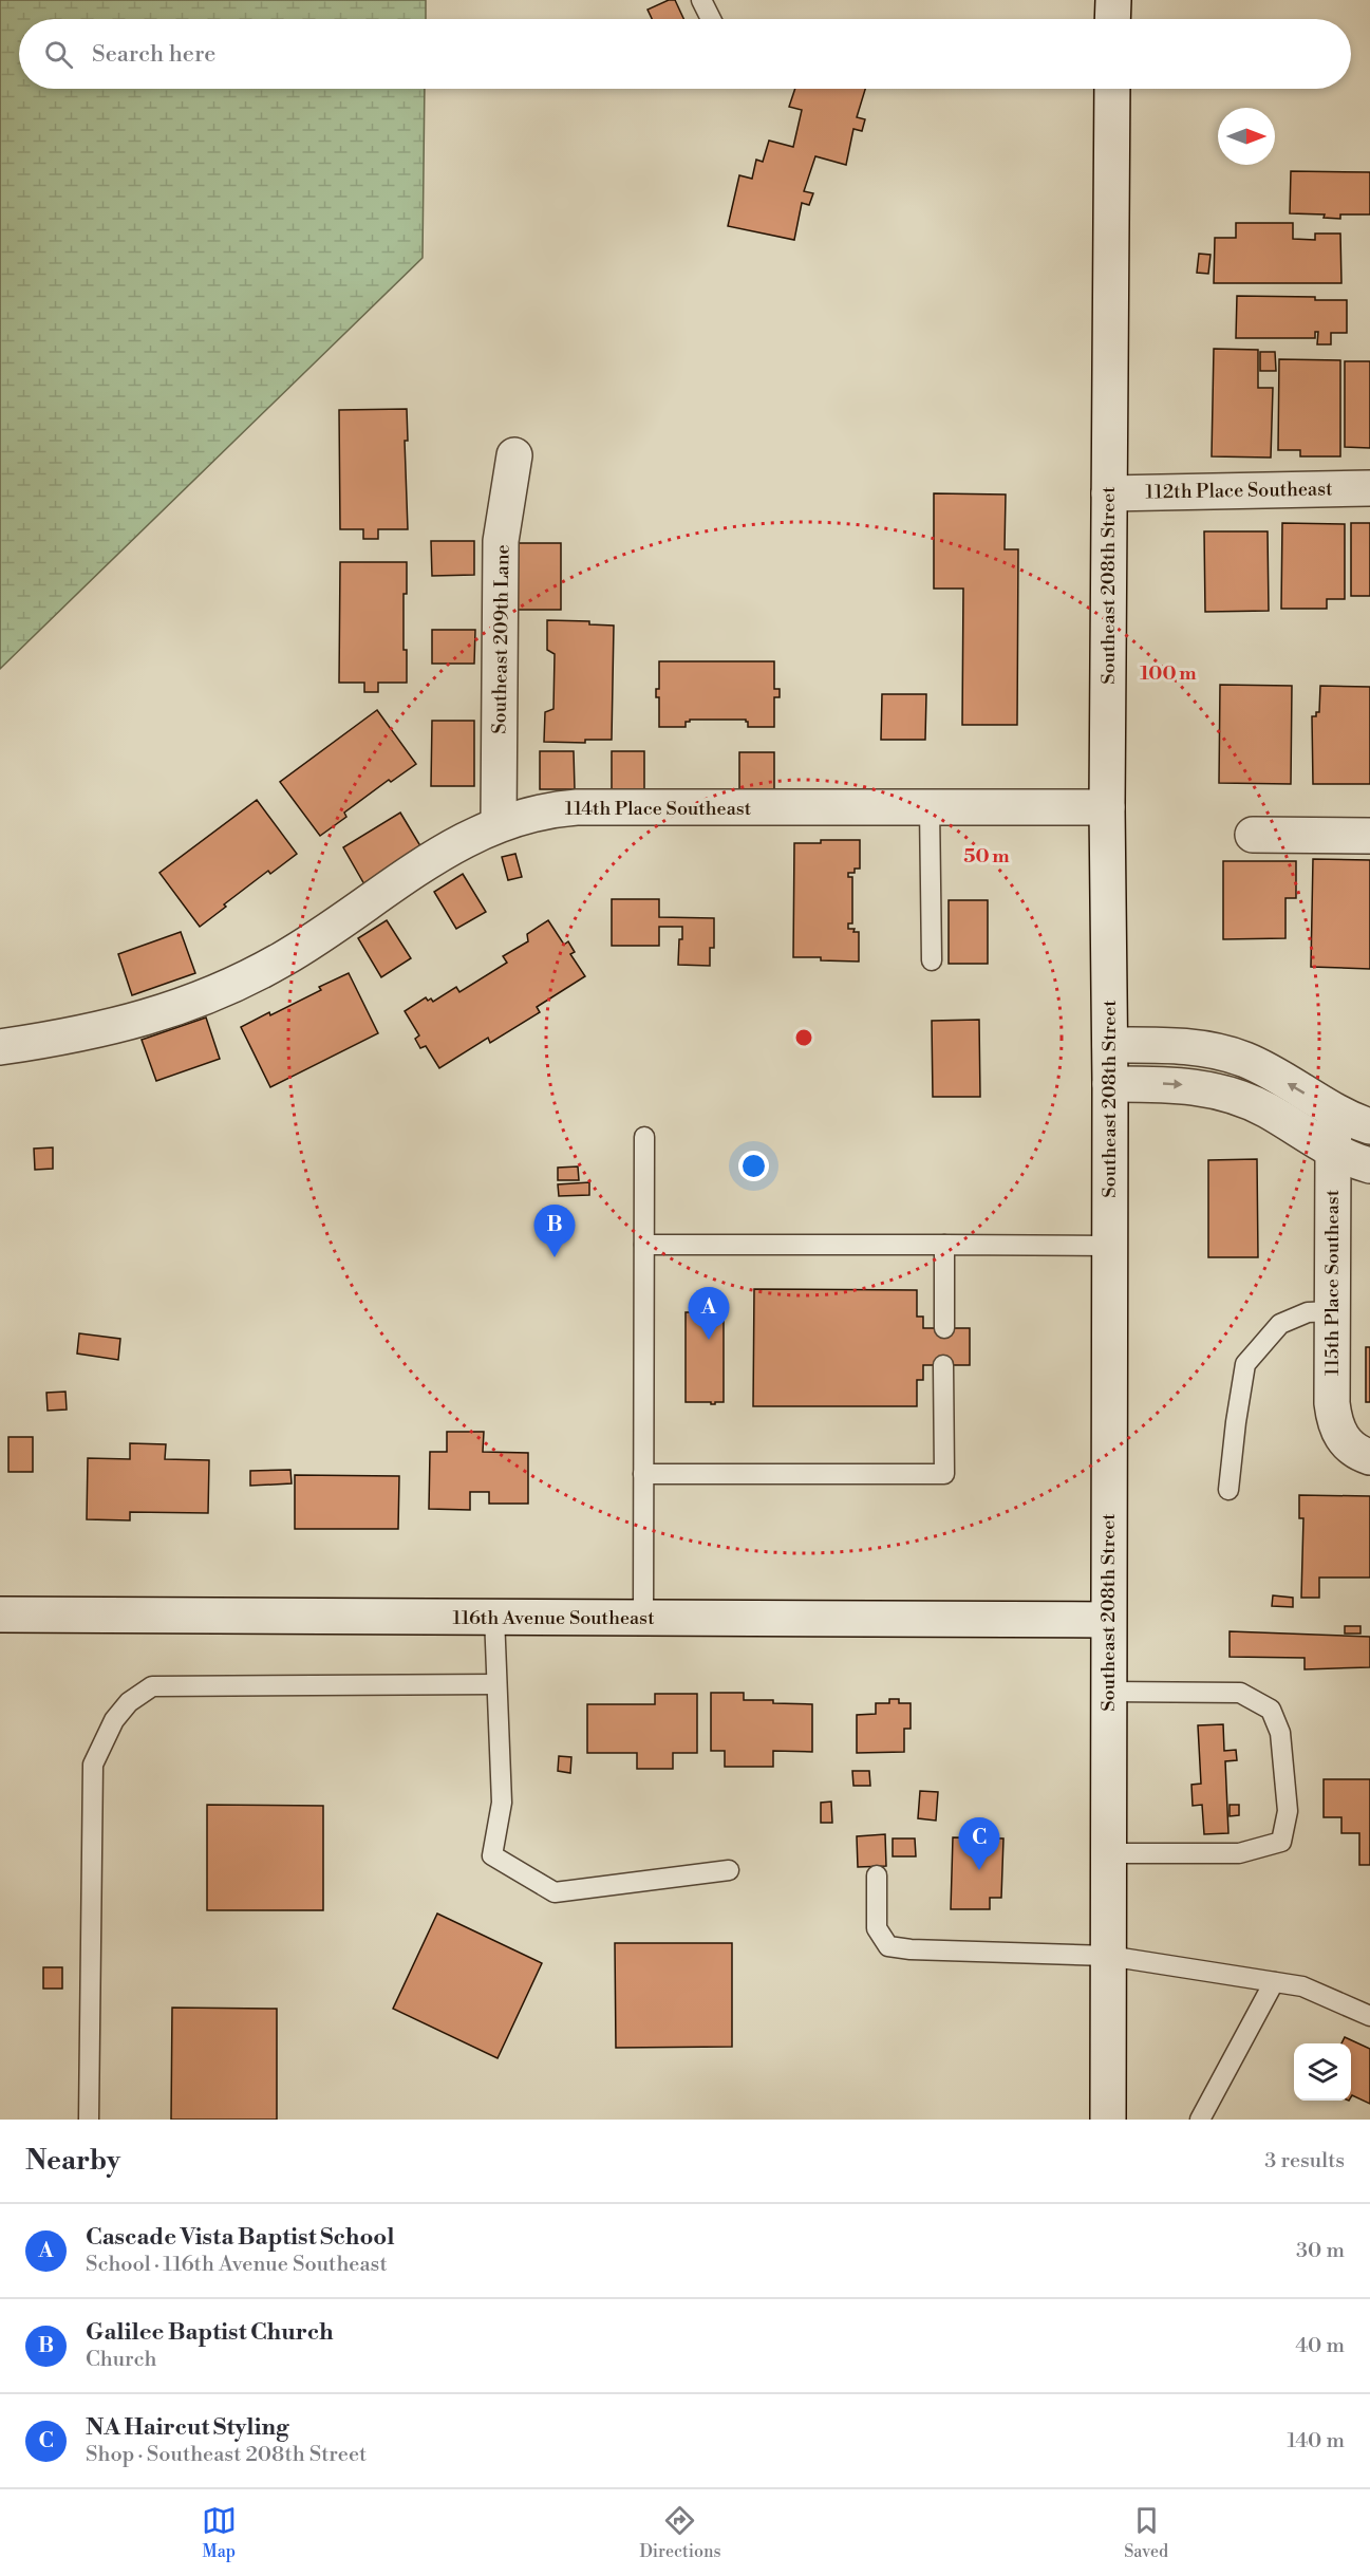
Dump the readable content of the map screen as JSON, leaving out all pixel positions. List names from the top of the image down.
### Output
{
  "streets": {
    "main road": [
      "112th Place Southeast",
      "Southeast 208th Street",
      "Southeast 209th Lane",
      "114th Place Southeast",
      "115th Place Southeast",
      "116th Avenue Southeast"
    ]
  },
  "crossings": [
    ["112th Place Southeast", "Southeast 208th Street"],
    ["Southeast 208th Street", "114th Place Southeast"],
    ["Southeast 208th Street", "116th Avenue Southeast"],
    ["Southeast 209th Lane", "114th Place Southeast"]
  ],
  "north": "right",
  "page": {
    "search": "Search here",
    "pins": ["B", "A", "C"],
    "heading": ["Nearby", "3 results"],
    "list": [
      {
        "mark": "A",
        "name": "Cascade Vista Baptist School",
        "note": "School · 116th Avenue Southeast",
        "value": "30 m"
      },
      {
        "mark": "B",
        "name": "Galilee Baptist Church",
        "note": "Church",
        "value": "40 m"
      },
      {
        "mark": "C",
        "name": "NA Haircut Styling",
        "note": "Shop · Southeast 208th Street",
        "value": "140 m"
      }
    ],
    "nav": ["Map", "Directions", "Saved"]
  },
  "rings": ["100 m", "50 m"]
}
